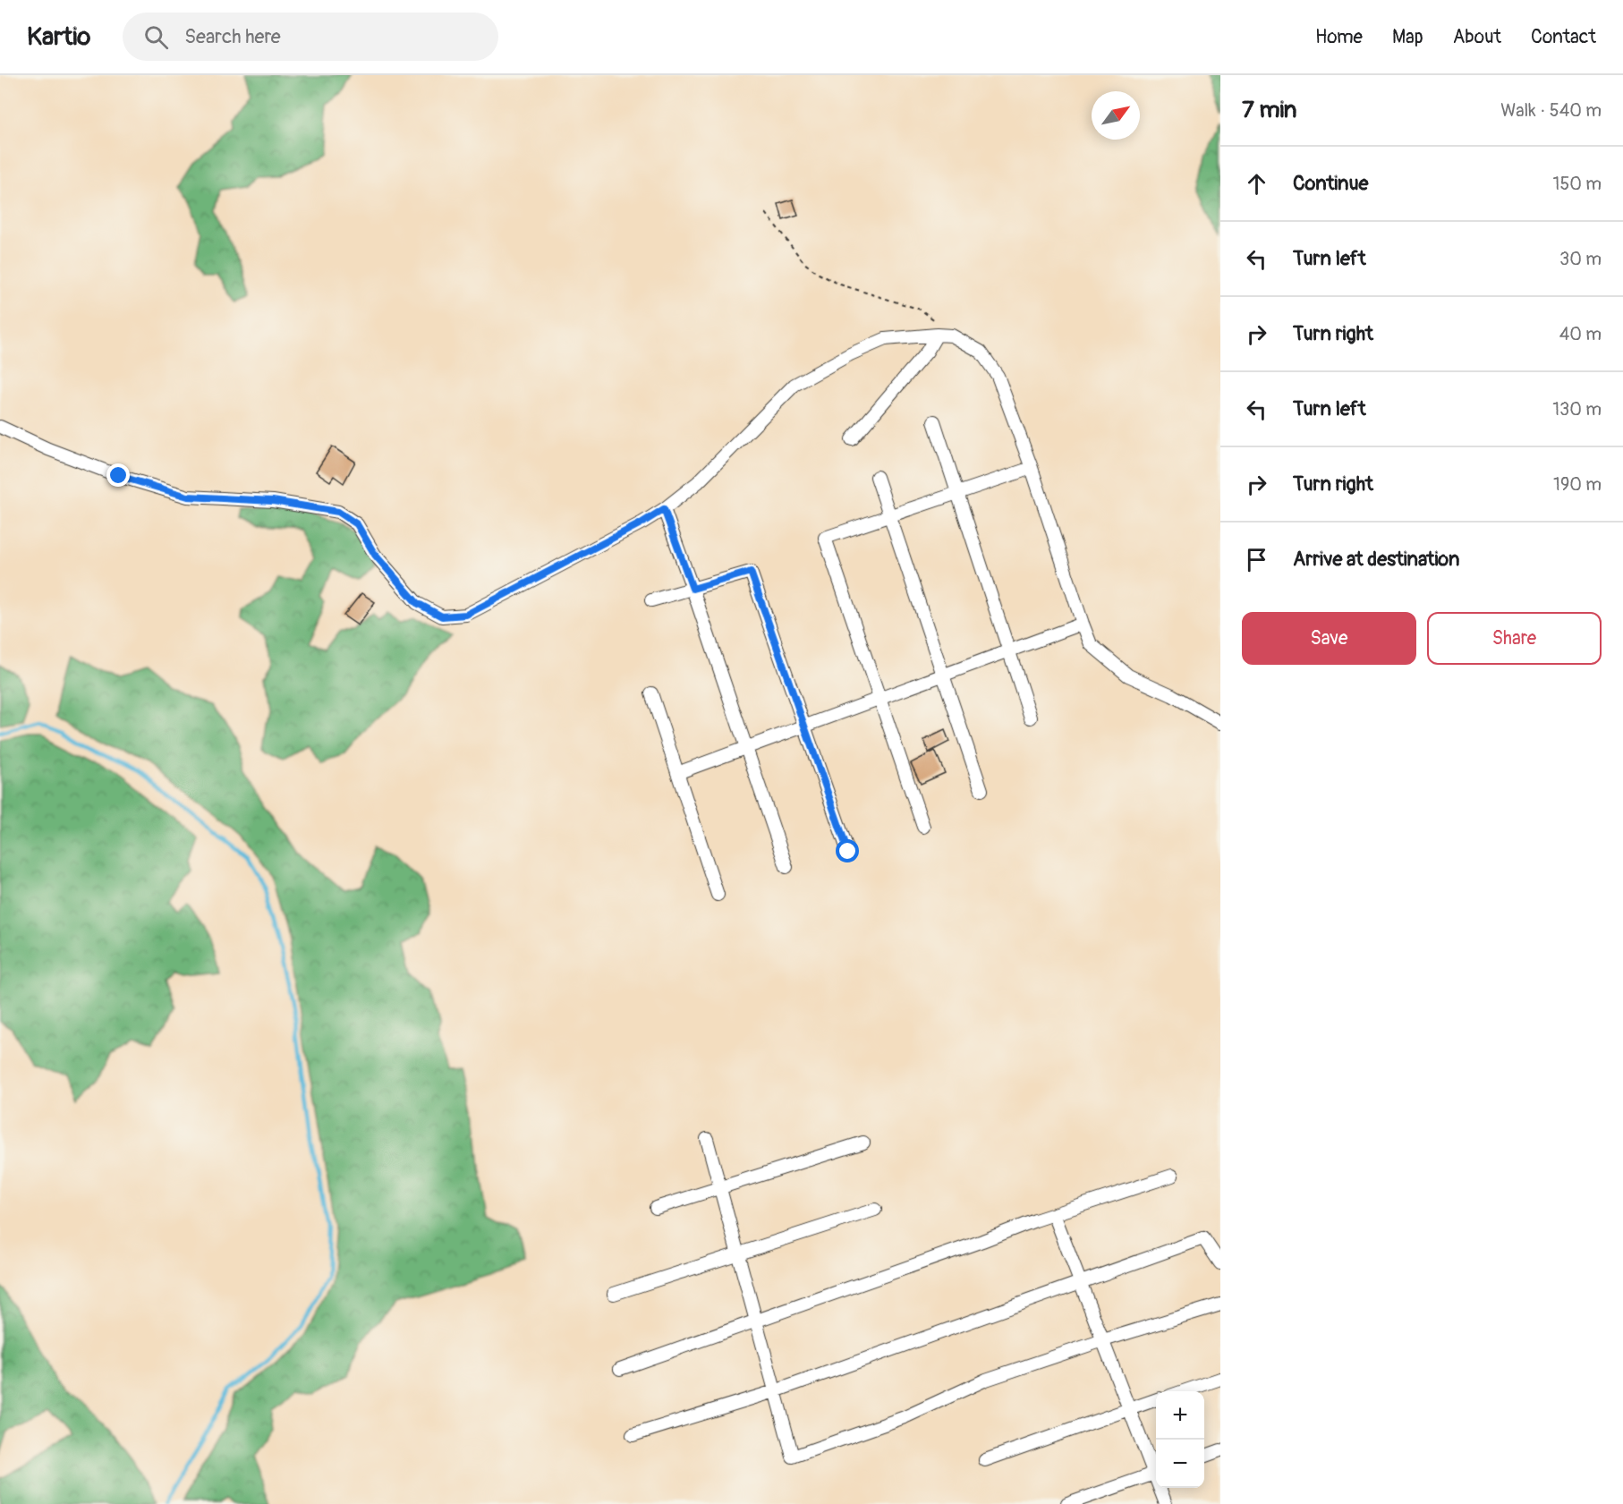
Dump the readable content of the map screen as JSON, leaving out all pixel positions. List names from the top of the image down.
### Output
{
  "north": "top right",
  "page": {
    "header": "Kartio",
    "search": "Search here",
    "nav": [
      "Home",
      "Map",
      "About",
      "Contact"
    ],
    "heading": ["7 min", "Walk · 540 m"],
    "list": [
      ["Continue", "150 m"],
      ["Turn left", "30 m"],
      ["Turn right", "40 m"],
      ["Turn left", "130 m"],
      ["Turn right", "190 m"],
      "Arrive at destination"
    ],
    "buttons": ["Save", "Share"],
    "map_buttons": ["+", "−"]
  }
}
